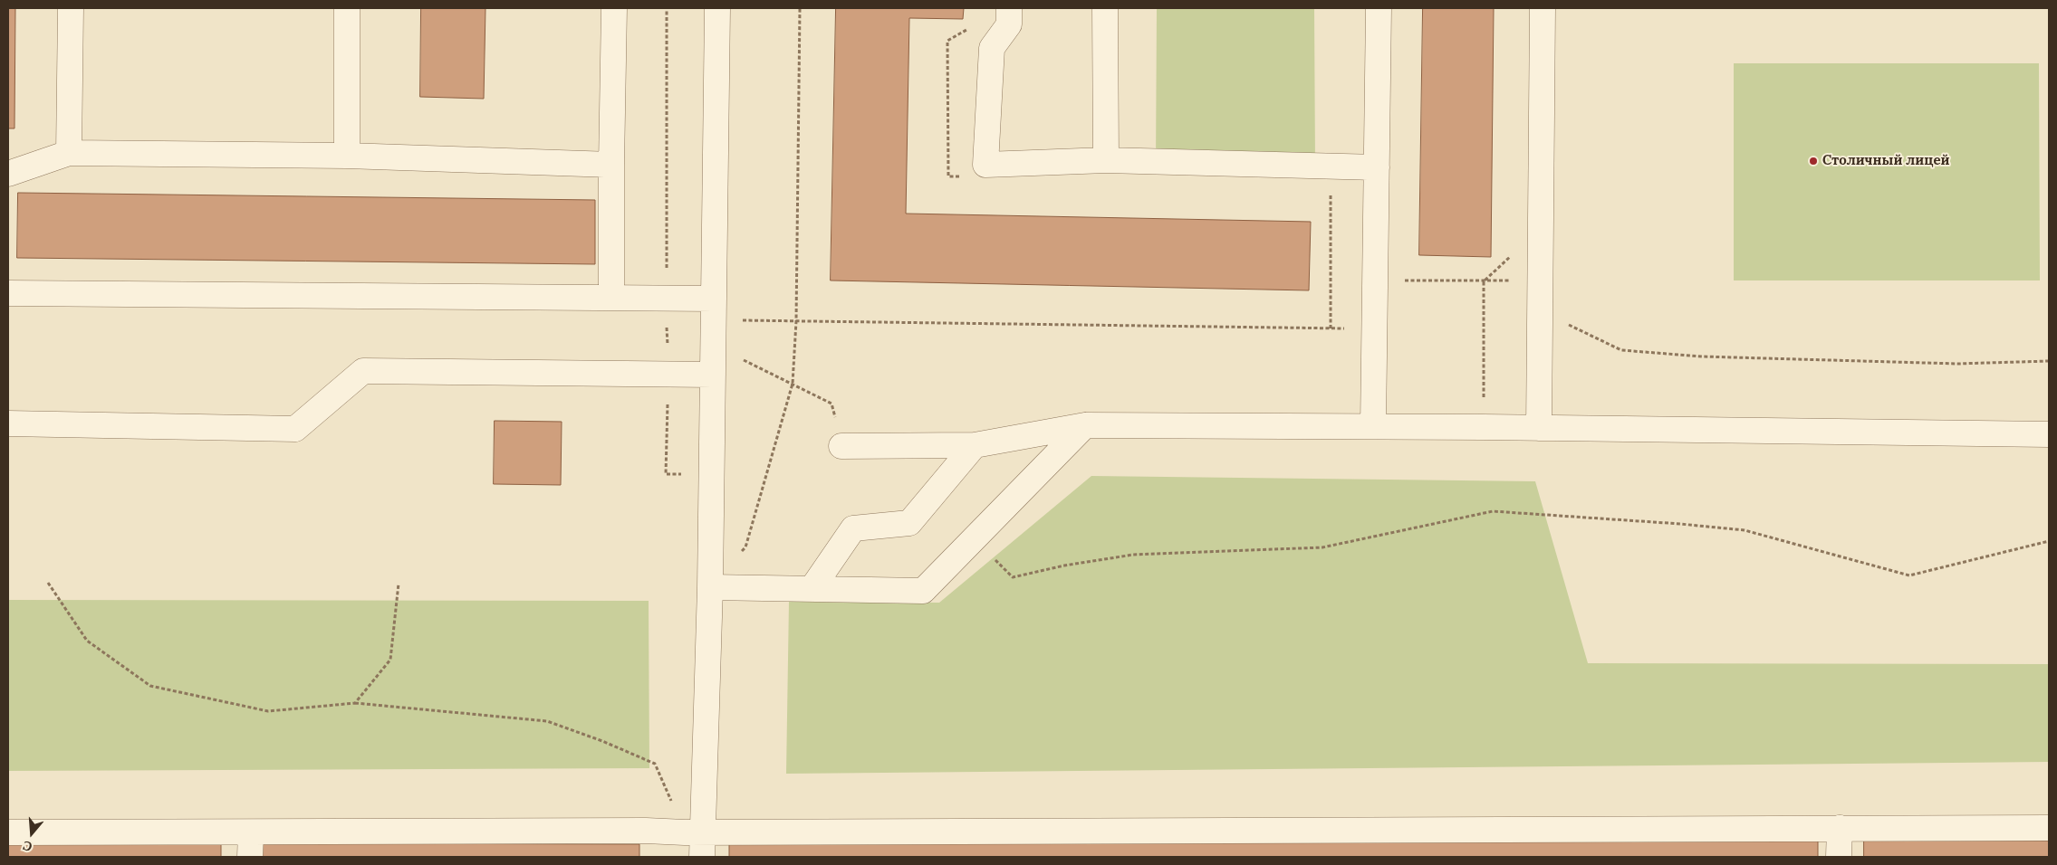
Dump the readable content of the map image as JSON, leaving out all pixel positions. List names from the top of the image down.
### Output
{
  "places": ["Столичный лицей"],
  "north": "bottom"
}
